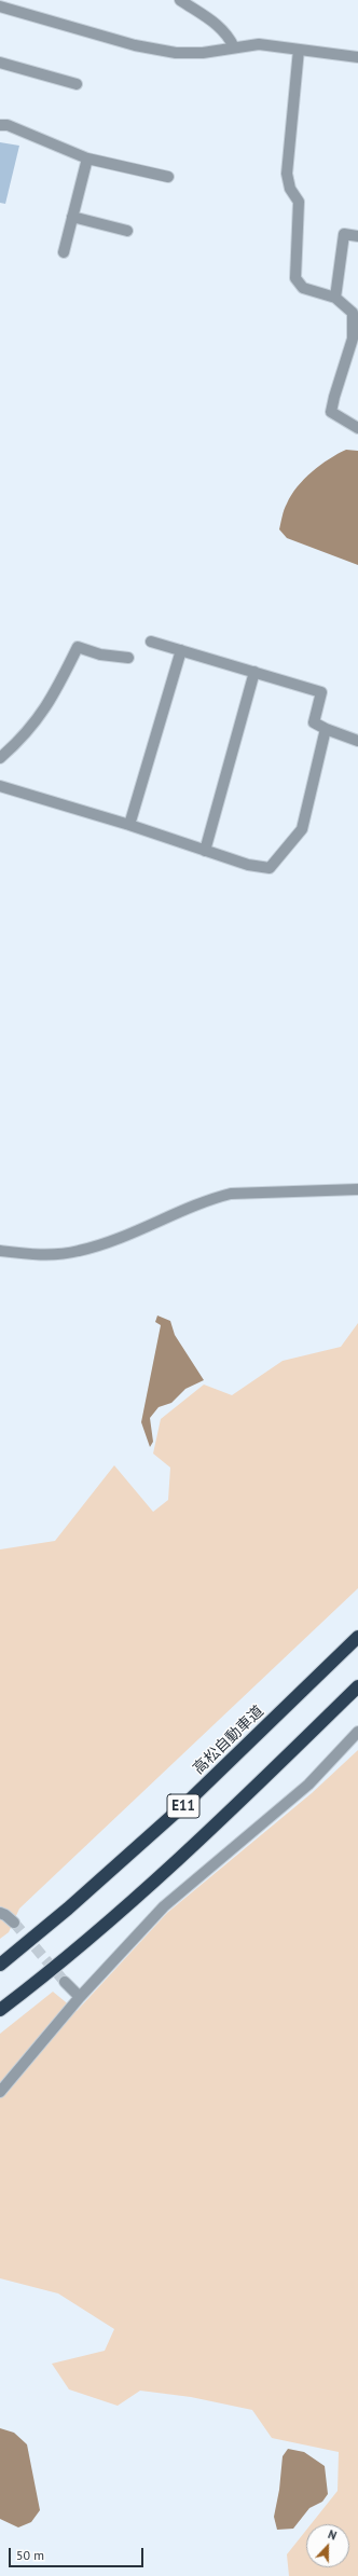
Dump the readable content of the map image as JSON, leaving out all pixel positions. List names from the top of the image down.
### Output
{
  "streets": {
    "highway": ["高松自動車道", "E11"]
  },
  "scale_bar": "50 m",
  "north": "top"
}
